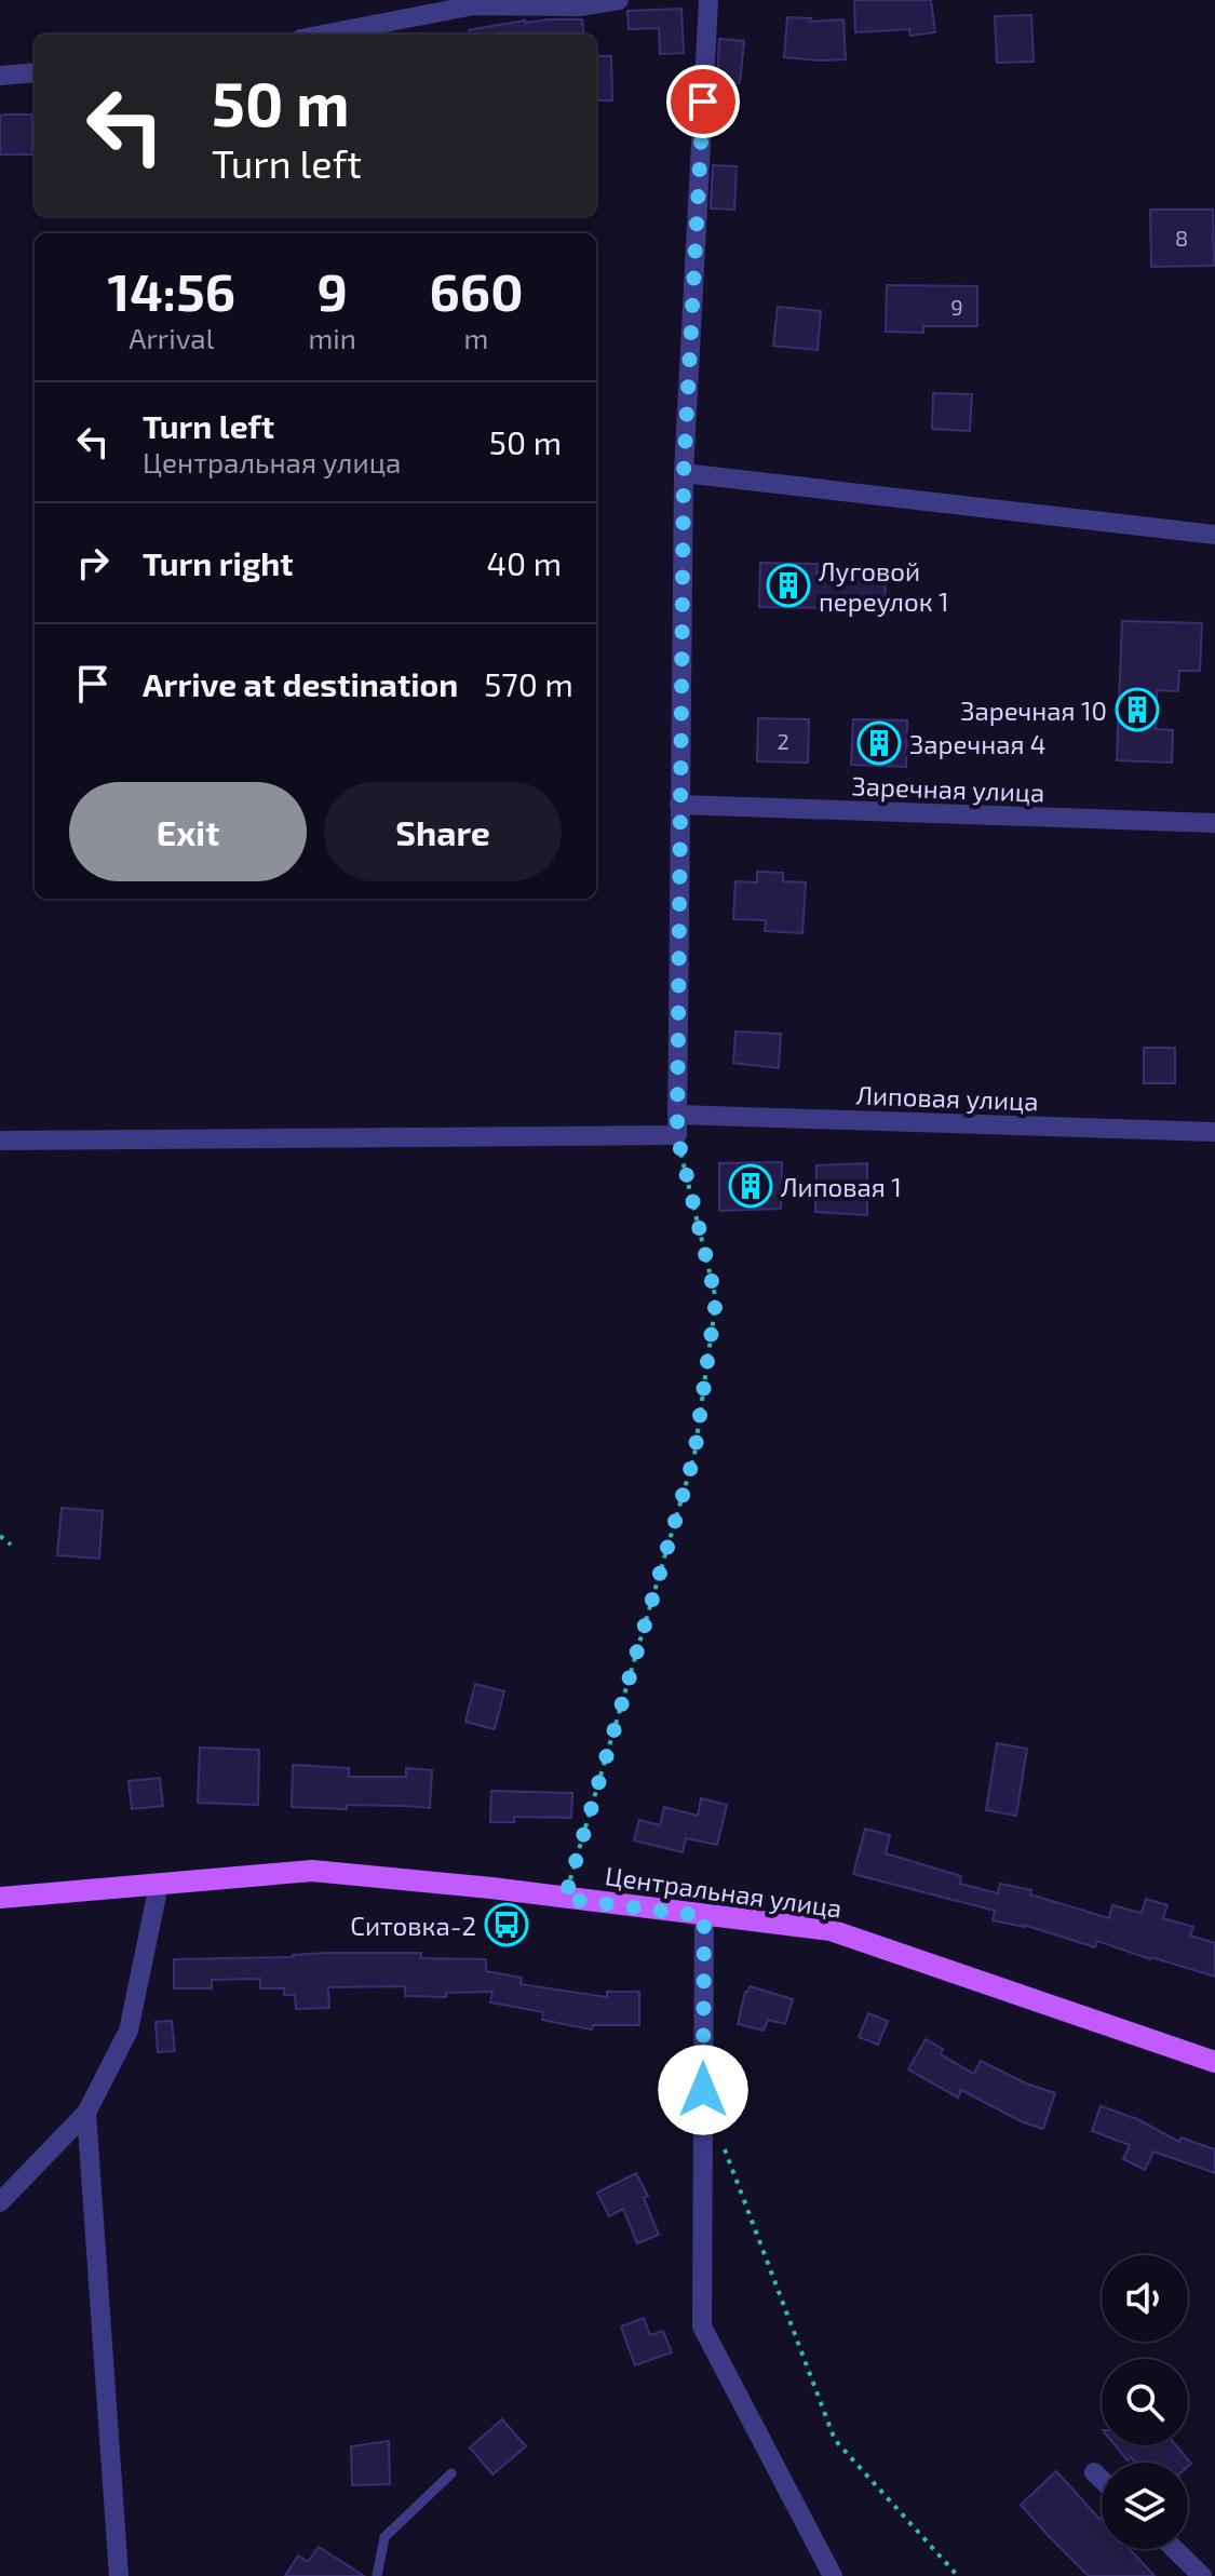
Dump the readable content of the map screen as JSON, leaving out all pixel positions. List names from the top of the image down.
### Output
{
  "streets": {
    "main road": ["Центральная улица"],
    "street": ["Заречная улица", "Липовая улица"]
  },
  "places": {
    "building": [
      "Луговой переулок 1",
      "Заречная 10",
      "Заречная 4",
      "Липовая 1"
    ],
    "bus stop": ["Ситовка-2"]
  },
  "house_numbers": ["8", "9", "2"],
  "page": {
    "turn": ["50 m", "Turn left"],
    "eta": [
      "14:56",
      "Arrival",
      "9",
      "min",
      "660",
      "m"
    ],
    "list": [
      {
        "name": "Turn left",
        "note": "Центральная улица",
        "value": "50 m"
      },
      {
        "name": "Turn right",
        "value": "40 m"
      },
      {
        "name": "Arrive at destination",
        "value": "570 m"
      }
    ],
    "buttons": ["Exit", "Share"]
  }
}
